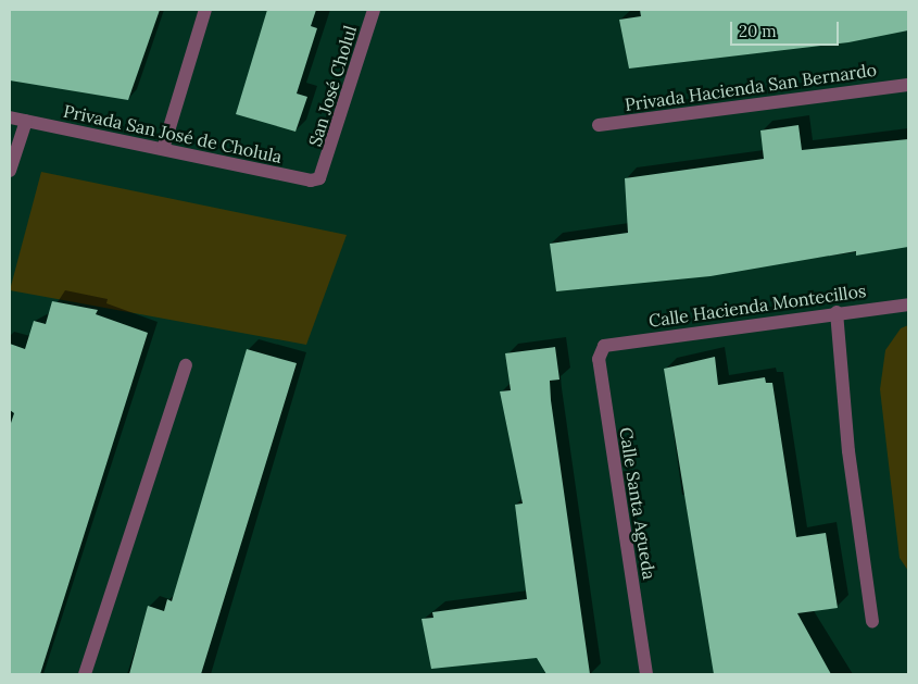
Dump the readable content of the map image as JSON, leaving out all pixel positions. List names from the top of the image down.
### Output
{
  "streets": {
    "street": [
      "San José Cholul",
      "Privada Hacienda San Bernardo",
      "Privada San José de Cholula",
      "Calle Hacienda Montecillos",
      "Calle Santa Agueda"
    ]
  },
  "crossings": [
    ["San José Cholul", "Privada San José de Cholula"],
    ["Calle Hacienda Montecillos", "Calle Santa Agueda"]
  ],
  "scale_bar": "20 m"
}
